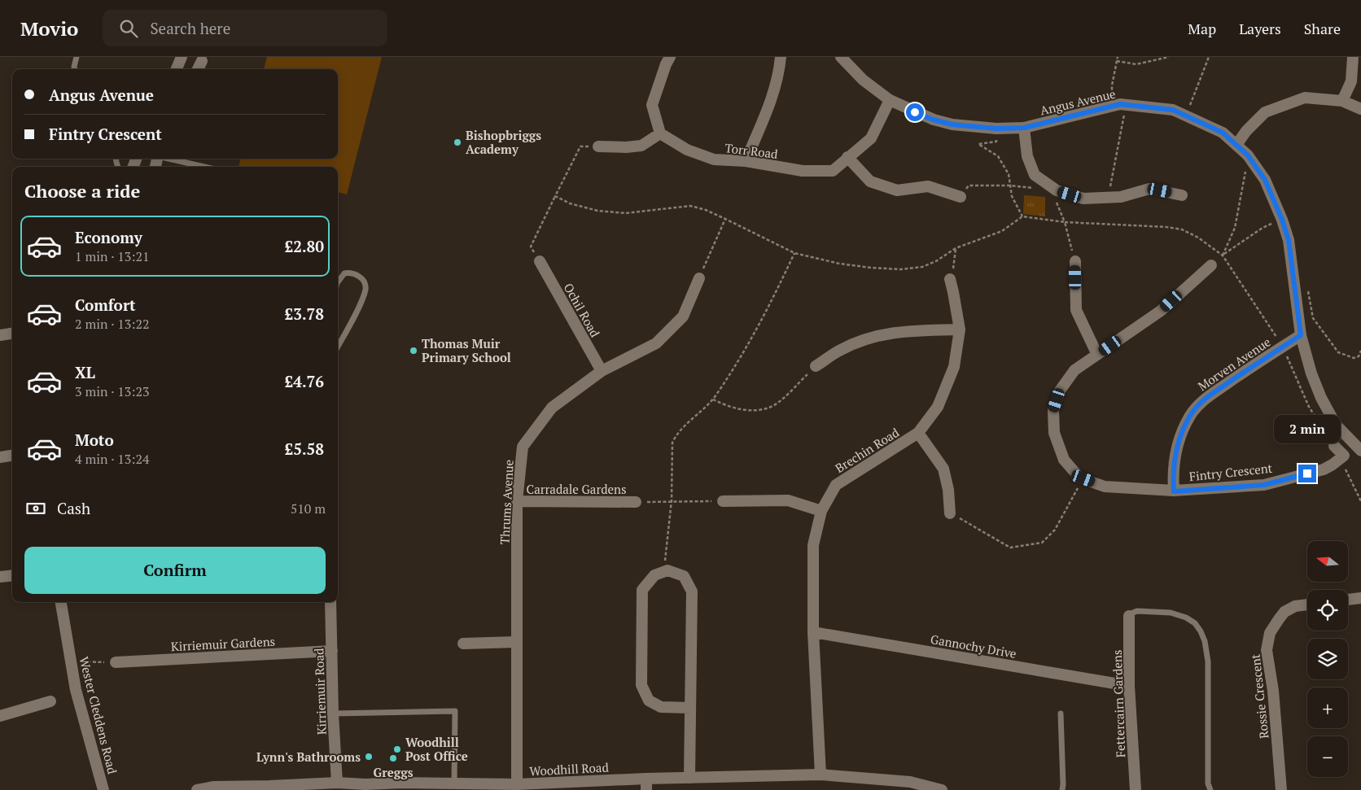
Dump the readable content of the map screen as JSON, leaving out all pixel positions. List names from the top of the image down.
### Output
{
  "streets": {
    "street": [
      "Angus Avenue",
      "Torr Road",
      "Ochil Road",
      "Morven Avenue",
      "Brechin Road",
      "Fintry Crescent",
      "Carradale Gardens",
      "Thrums Avenue",
      "Kirriemuir Gardens",
      "Gannochy Drive",
      "Kirriemuir Road",
      "Rossie Crescent",
      "Fettercairn Gardens",
      "Wester Cleddens Road",
      "Woodhill Road"
    ]
  },
  "crossings": [
    ["Angus Avenue", "Torr Road"],
    ["Angus Avenue", "Morven Avenue"],
    ["Ochil Road", "Thrums Avenue"],
    ["Morven Avenue", "Fintry Crescent"],
    ["Brechin Road", "Gannochy Drive"],
    ["Brechin Road", "Woodhill Road"],
    ["Carradale Gardens", "Thrums Avenue"],
    ["Thrums Avenue", "Woodhill Road"],
    ["Kirriemuir Gardens", "Kirriemuir Road"],
    ["Gannochy Drive", "Fettercairn Gardens"],
    ["Kirriemuir Road", "Woodhill Road"]
  ],
  "places": [
    "Bishopbriggs Academy",
    "Thomas Muir Primary School",
    "Woodhill Post Office",
    "Lynn's Bathrooms",
    "Greggs"
  ],
  "north": "left",
  "page": {
    "header": "Movio",
    "search": "Search here",
    "nav": ["Map", "Layers", "Share"],
    "banner": ["Angus Avenue", "Fintry Crescent"],
    "heading": "Choose a ride",
    "list": [
      {
        "name": "Economy",
        "note": "1 min · 13:21",
        "value": "£2.80"
      },
      {
        "name": "Comfort",
        "note": "2 min · 13:22",
        "value": "£3.78"
      },
      {
        "name": "XL",
        "note": "3 min · 13:23",
        "value": "£4.76"
      },
      {
        "name": "Moto",
        "note": "4 min · 13:24",
        "value": "£5.58"
      }
    ],
    "bubble": "2 min",
    "pay": ["Cash", "510 m"],
    "buttons": "Confirm",
    "map_buttons": ["+", "−"]
  }
}
